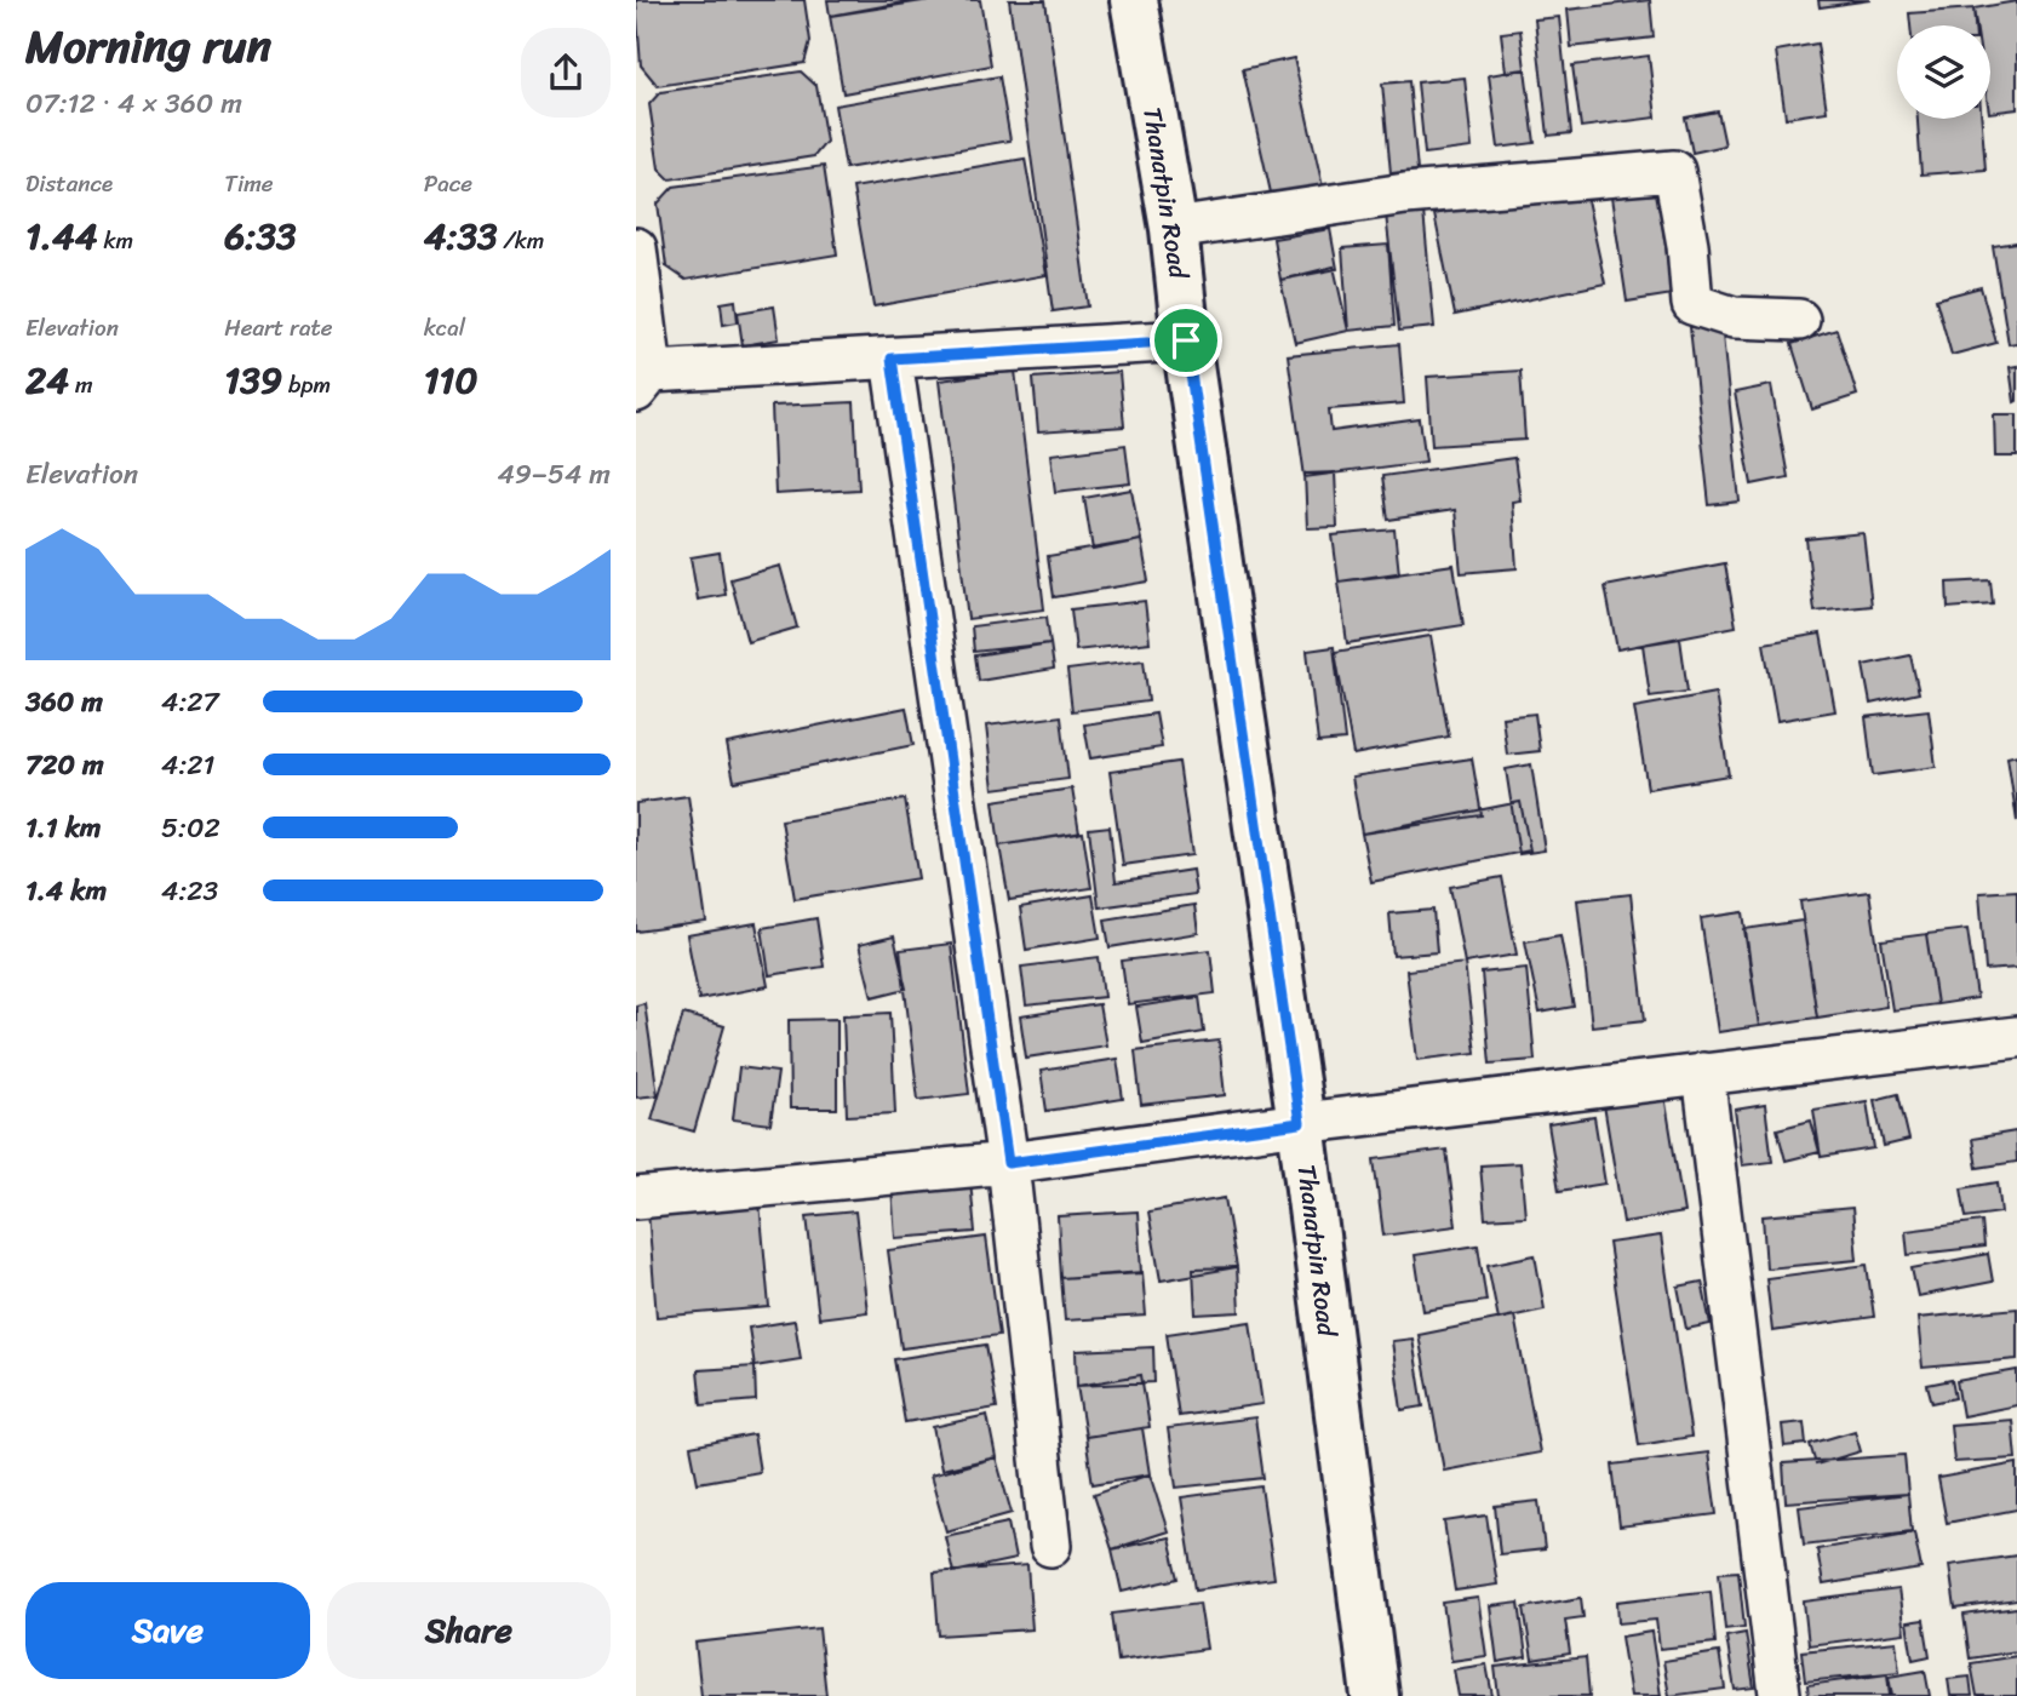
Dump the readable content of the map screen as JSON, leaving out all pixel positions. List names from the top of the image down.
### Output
{
  "streets": {
    "main road": ["Thanatpin Road"]
  },
  "page": {
    "heading": ["Morning run", "07:12 · 4 × 360 m"],
    "stats": [
      ["Distance", "1.44 km"],
      ["Time", "6:33"],
      ["Pace", "4:33 /km"],
      ["Elevation", "24 m"],
      ["Heart rate", "139 bpm"],
      ["kcal", "110"]
    ],
    "chart": ["Elevation", "49–54 m"],
    "list": [
      {
        "name": "360 m",
        "note": "4:27"
      },
      {
        "name": "720 m",
        "note": "4:21"
      },
      {
        "name": "1.1 km",
        "note": "5:02"
      },
      {
        "name": "1.4 km",
        "note": "4:23"
      }
    ],
    "buttons": ["Save", "Share"]
  }
}
